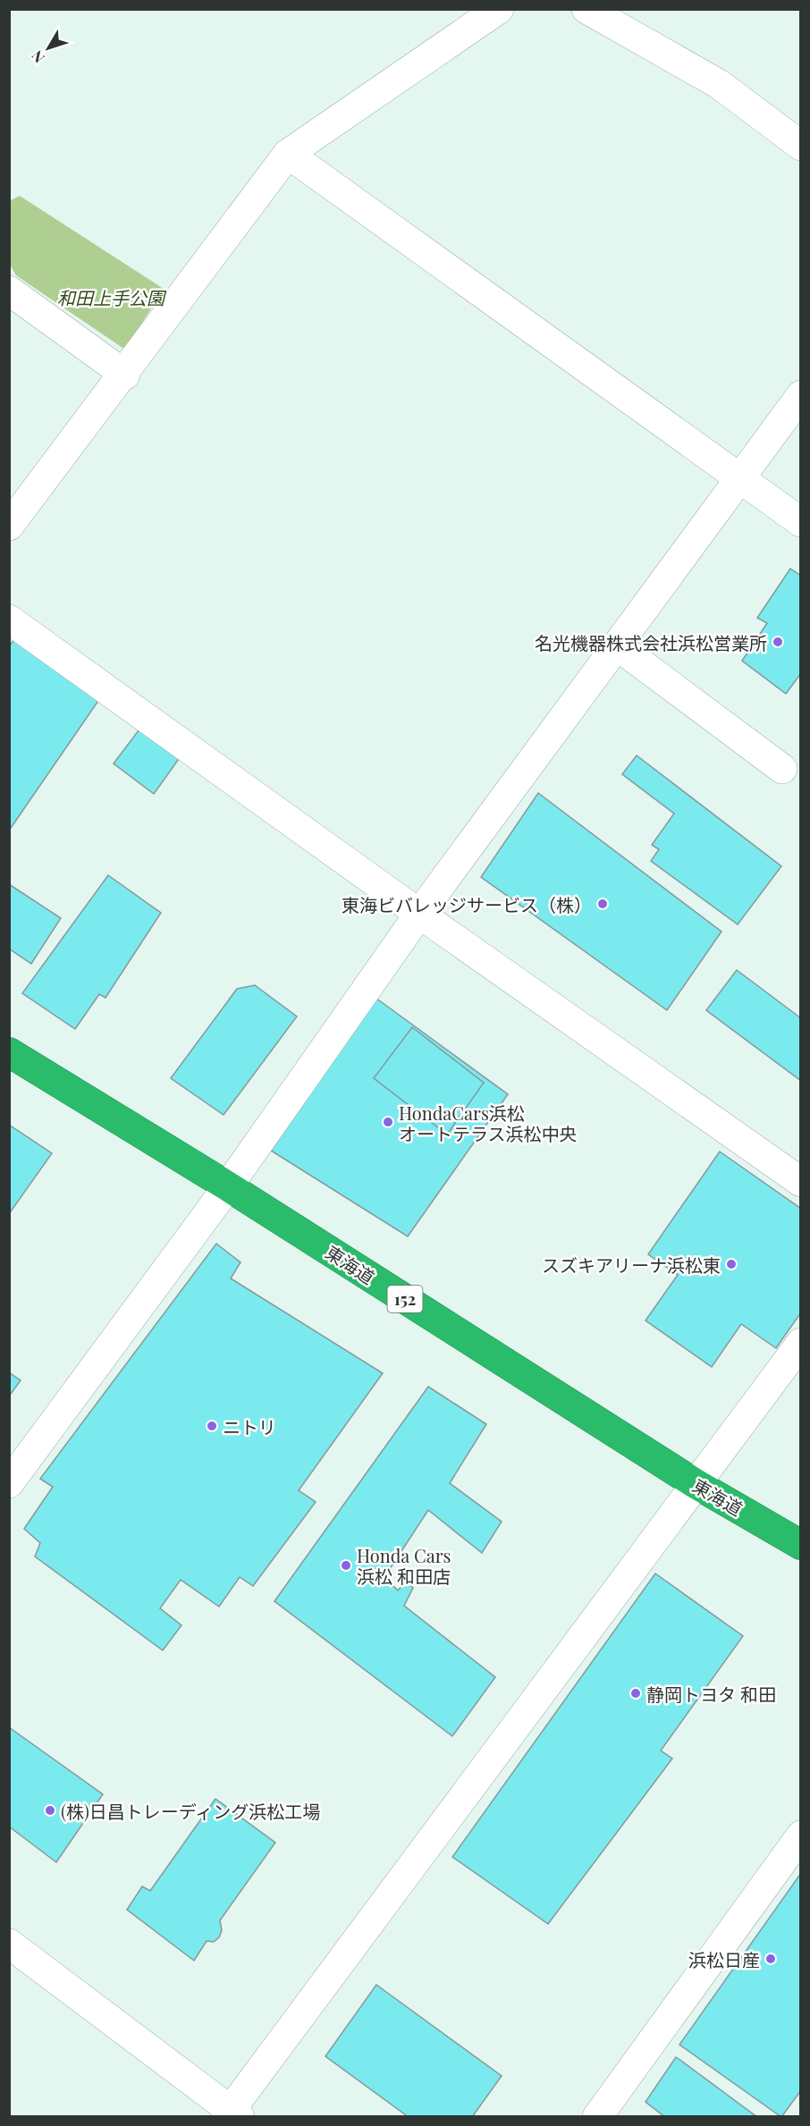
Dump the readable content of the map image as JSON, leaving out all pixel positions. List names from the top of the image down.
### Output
{
  "streets": {
    "highway": ["東海道", "152"]
  },
  "parks": ["和田上手公園"],
  "places": [
    "名光機器株式会社浜松営業所",
    "東海ビバレッジサービス（株）",
    "HondaCars浜松 オートテラス浜松中央",
    "スズキアリーナ浜松東",
    "ニトリ",
    "Honda Cars 浜松 和田店",
    "静岡トヨタ 和田",
    "(株)日昌トレーディング浜松工場",
    "浜松日産"
  ],
  "north": "bottom left"
}
